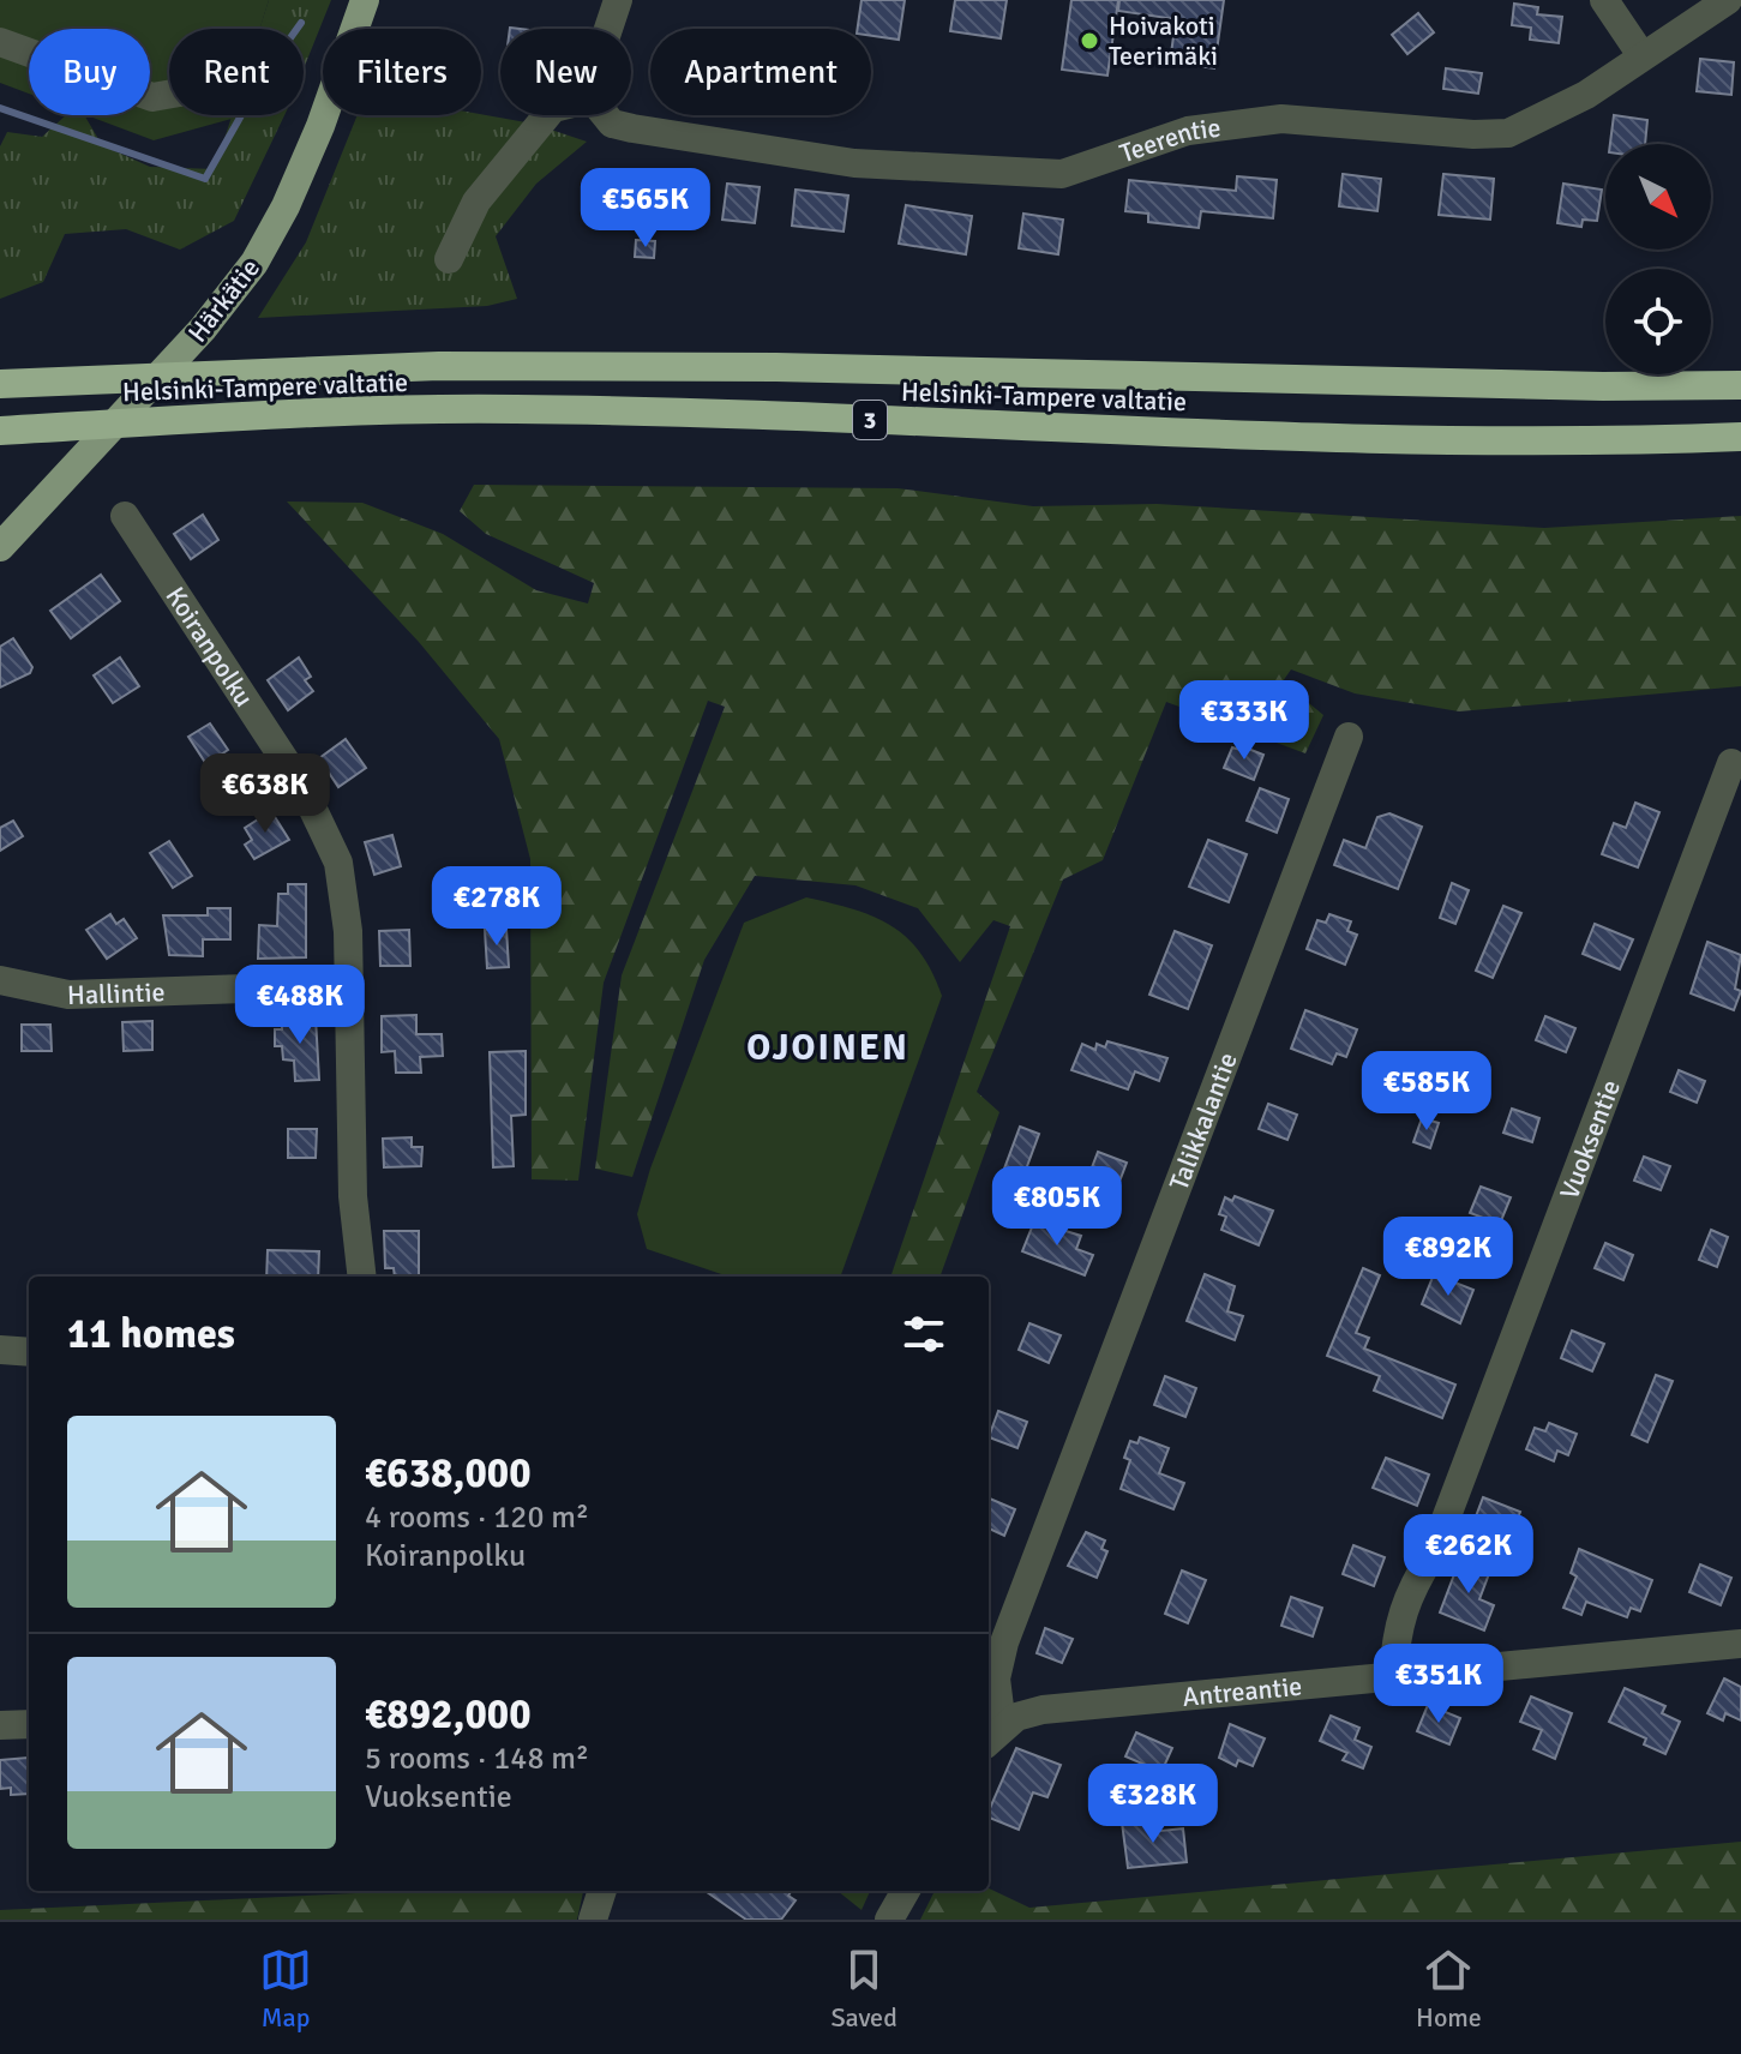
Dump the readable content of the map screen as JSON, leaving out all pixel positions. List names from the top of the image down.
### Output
{
  "streets": {
    "highway": ["Helsinki-Tampere valtatie", "3"],
    "main road": ["Härkätie"],
    "street": [
      "Teerentie",
      "Koiranpolku",
      "Hallintie",
      "Talikkalantie",
      "Vuoksentie",
      "Antreantie"
    ]
  },
  "crossings": [
    ["Koiranpolku", "Hallintie"],
    ["Talikkalantie", "Antreantie"],
    ["Vuoksentie", "Antreantie"]
  ],
  "districts": ["OJOINEN"],
  "places": ["Hoivakoti Teerimäki"],
  "north": "bottom right",
  "page": {
    "chip": [
      "Buy",
      "Rent",
      "Filters",
      "New",
      "Apartment"
    ],
    "price": [
      "€565K",
      "€333K",
      "€638K",
      "€278K",
      "€488K",
      "€585K",
      "€805K",
      "€892K",
      "€262K",
      "€351K",
      "€328K"
    ],
    "heading": "11 homes",
    "list": [
      {
        "name": "€638,000",
        "note": "4 rooms · 120 m² · Koiranpolku"
      },
      {
        "name": "€892,000",
        "note": "5 rooms · 148 m² · Vuoksentie"
      }
    ],
    "tabs": ["Map", "Saved", "Home"]
  }
}
